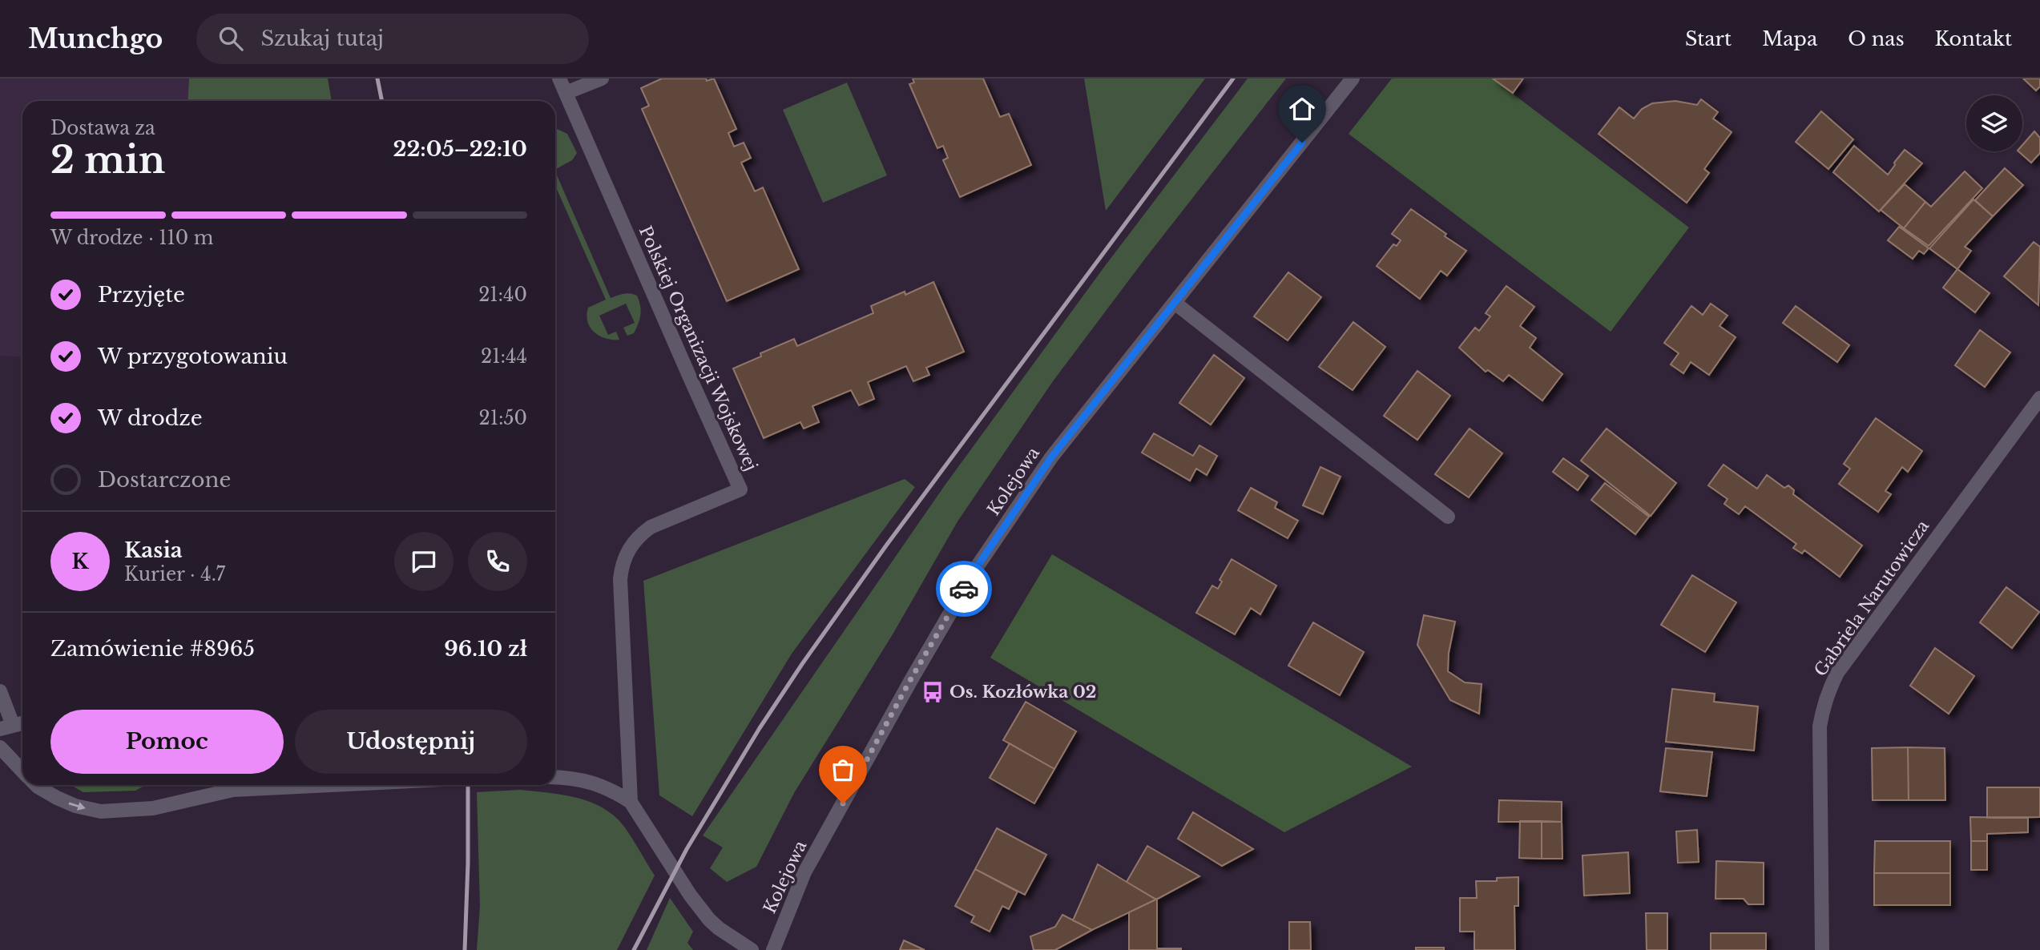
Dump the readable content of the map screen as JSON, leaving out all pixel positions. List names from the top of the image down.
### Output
{
  "streets": {
    "street": ["Polskiej Organizacji Wojskowej", "Kolejowa", "Gabriela Narutowicza"]
  },
  "places": {
    "bus stop": ["Os. Kozłówka 02"]
  },
  "page": {
    "header": "Munchgo",
    "search": "Szukaj tutaj",
    "nav": [
      "Start",
      "Mapa",
      "O nas",
      "Kontakt"
    ],
    "heading": ["2 min", "Dostawa za", "22:05–22:10"],
    "panel": [
      "Kasia",
      "Kurier · 4.7",
      "Zamówienie #8965",
      "96.10 zł"
    ],
    "bar": "W drodze · 110 m",
    "list": [
      ["Przyjęte", "21:40"],
      ["W przygotowaniu", "21:44"],
      ["W drodze", "21:50"],
      "Dostarczone"
    ],
    "round": "K",
    "buttons": ["Pomoc", "Udostępnij"]
  }
}
